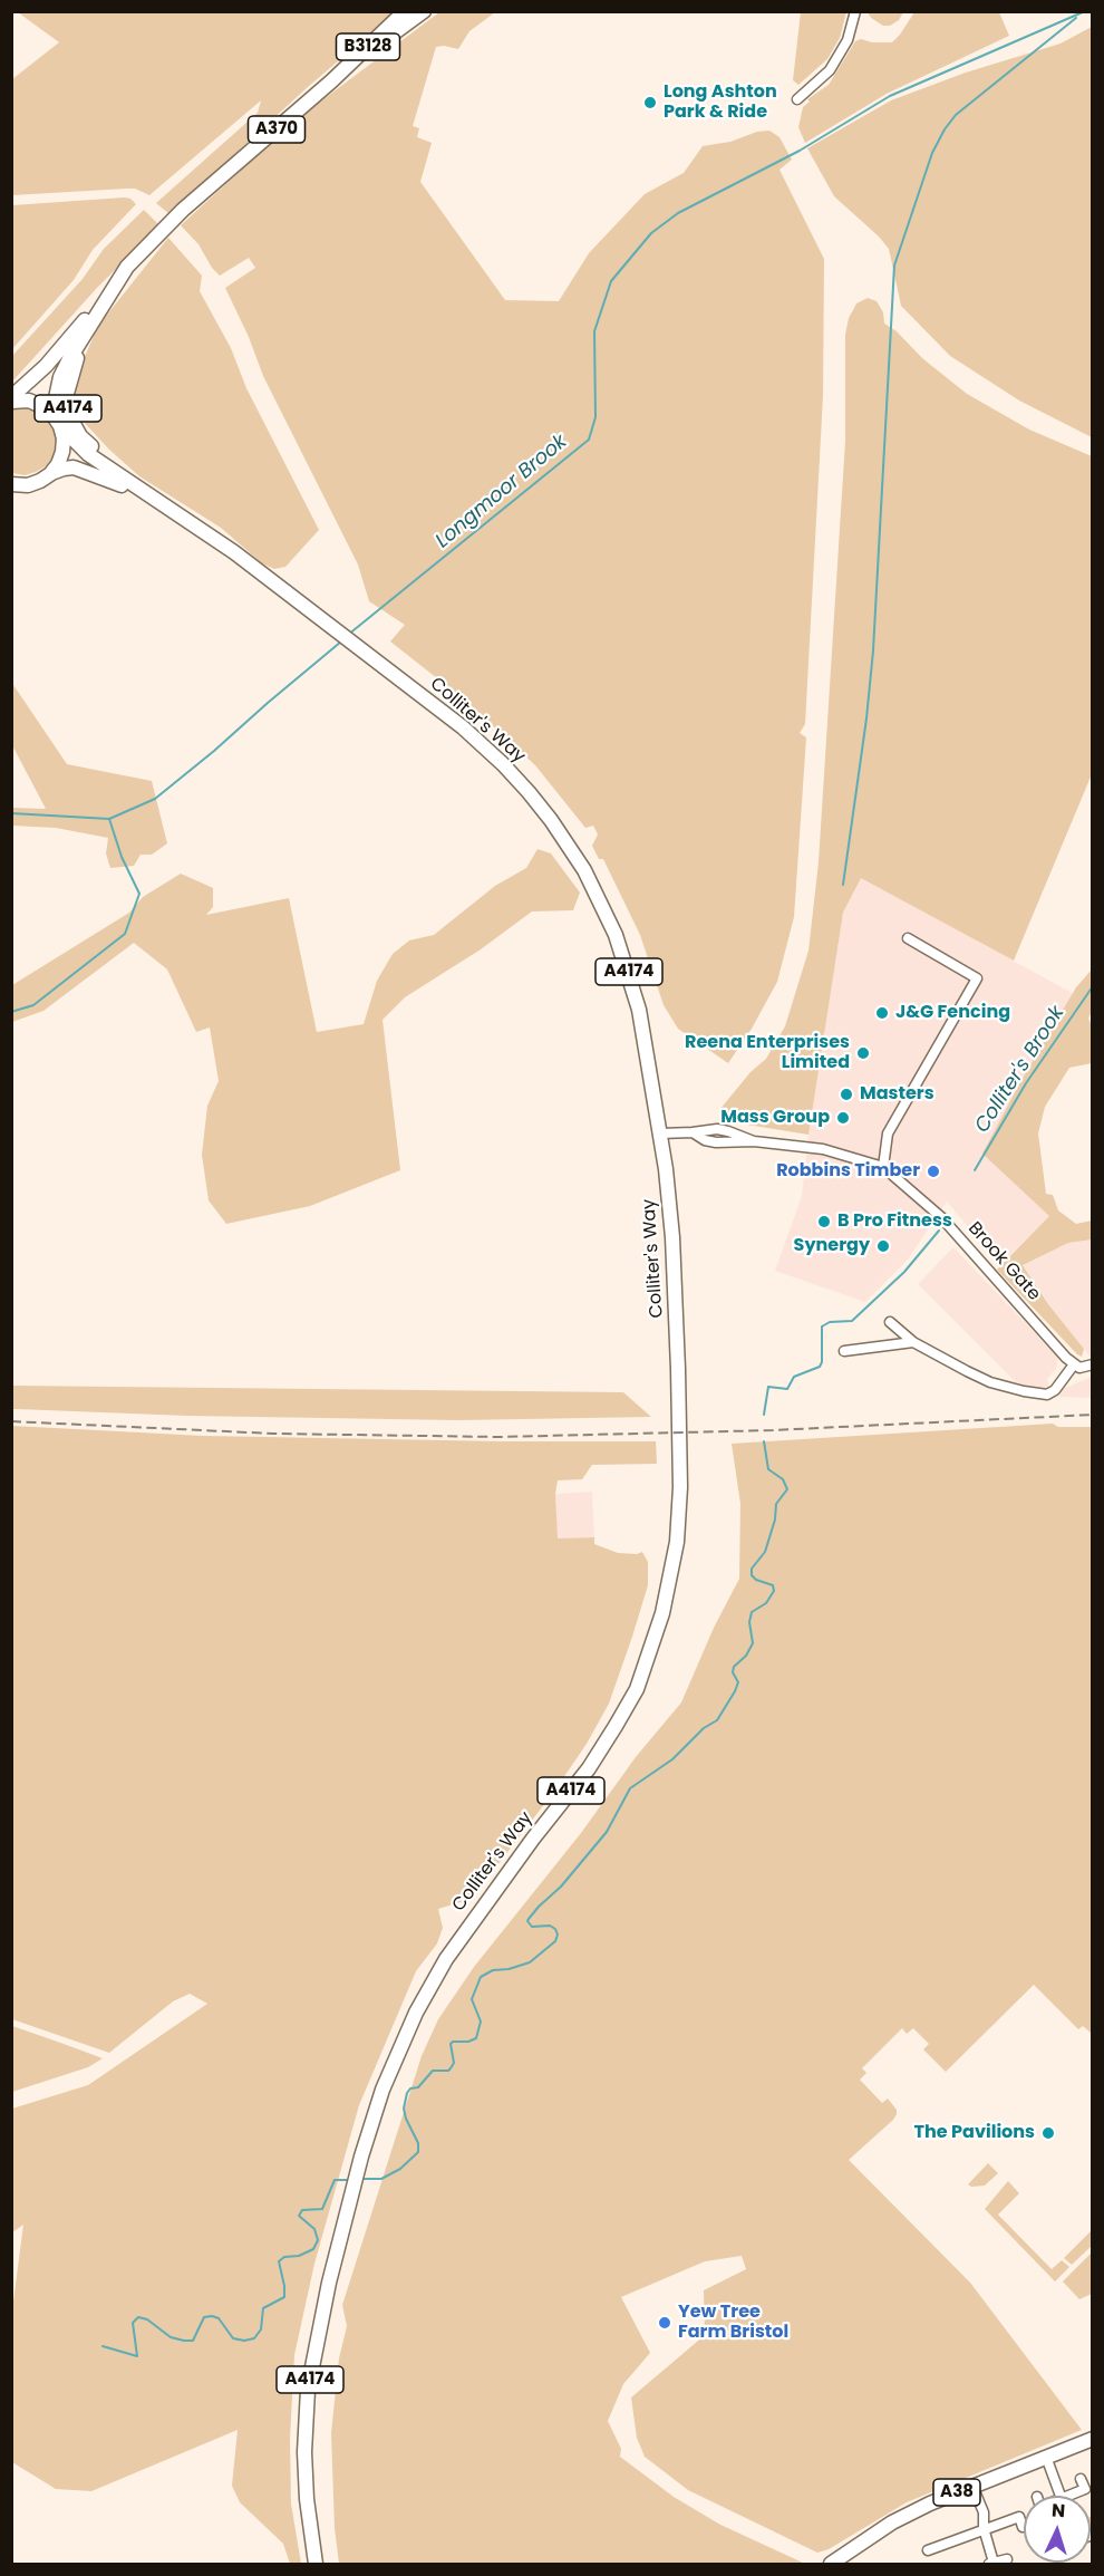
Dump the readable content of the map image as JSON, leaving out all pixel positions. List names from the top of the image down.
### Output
{
  "streets": {
    "highway": [
      "B3128",
      "A370",
      "A4174",
      "Colliter's Way",
      "A38"
    ],
    "street": ["Brook Gate"]
  },
  "crossings": [
    ["B3128", "A370"],
    ["A370", "A4174"],
    ["A370", "Colliter's Way"],
    ["A4174", "Colliter's Way"]
  ],
  "water": ["Longmoor Brook", "Colliter's Brook"],
  "places": [
    "Long Ashton Park & Ride",
    "J&G Fencing",
    "Reena Enterprises Limited",
    "Masters",
    "Mass Group",
    "Robbins Timber",
    "B Pro Fitness",
    "Synergy",
    "The Pavilions",
    "Yew Tree Farm Bristol"
  ],
  "north": "top"
}
